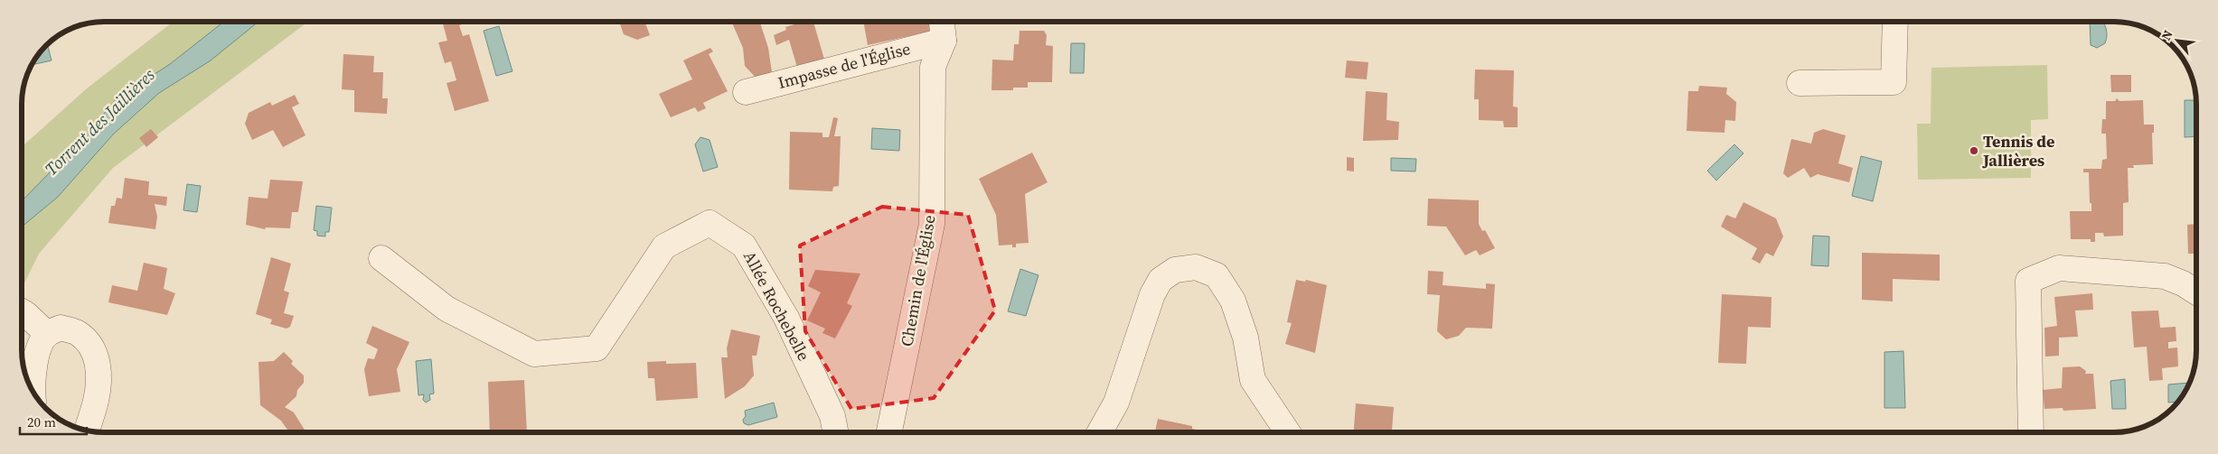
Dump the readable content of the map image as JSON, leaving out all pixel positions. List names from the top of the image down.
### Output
{
  "streets": {
    "street": ["Impasse de l'Église", "Chemin de l'Église", "Allée Rochebelle"]
  },
  "crossings": [
    ["Impasse de l'Église", "Chemin de l'Église"]
  ],
  "water": ["Torrent des Jaillières"],
  "places": ["Tennis de Jallières"],
  "scale_bar": "20 m",
  "north": "top left"
}
